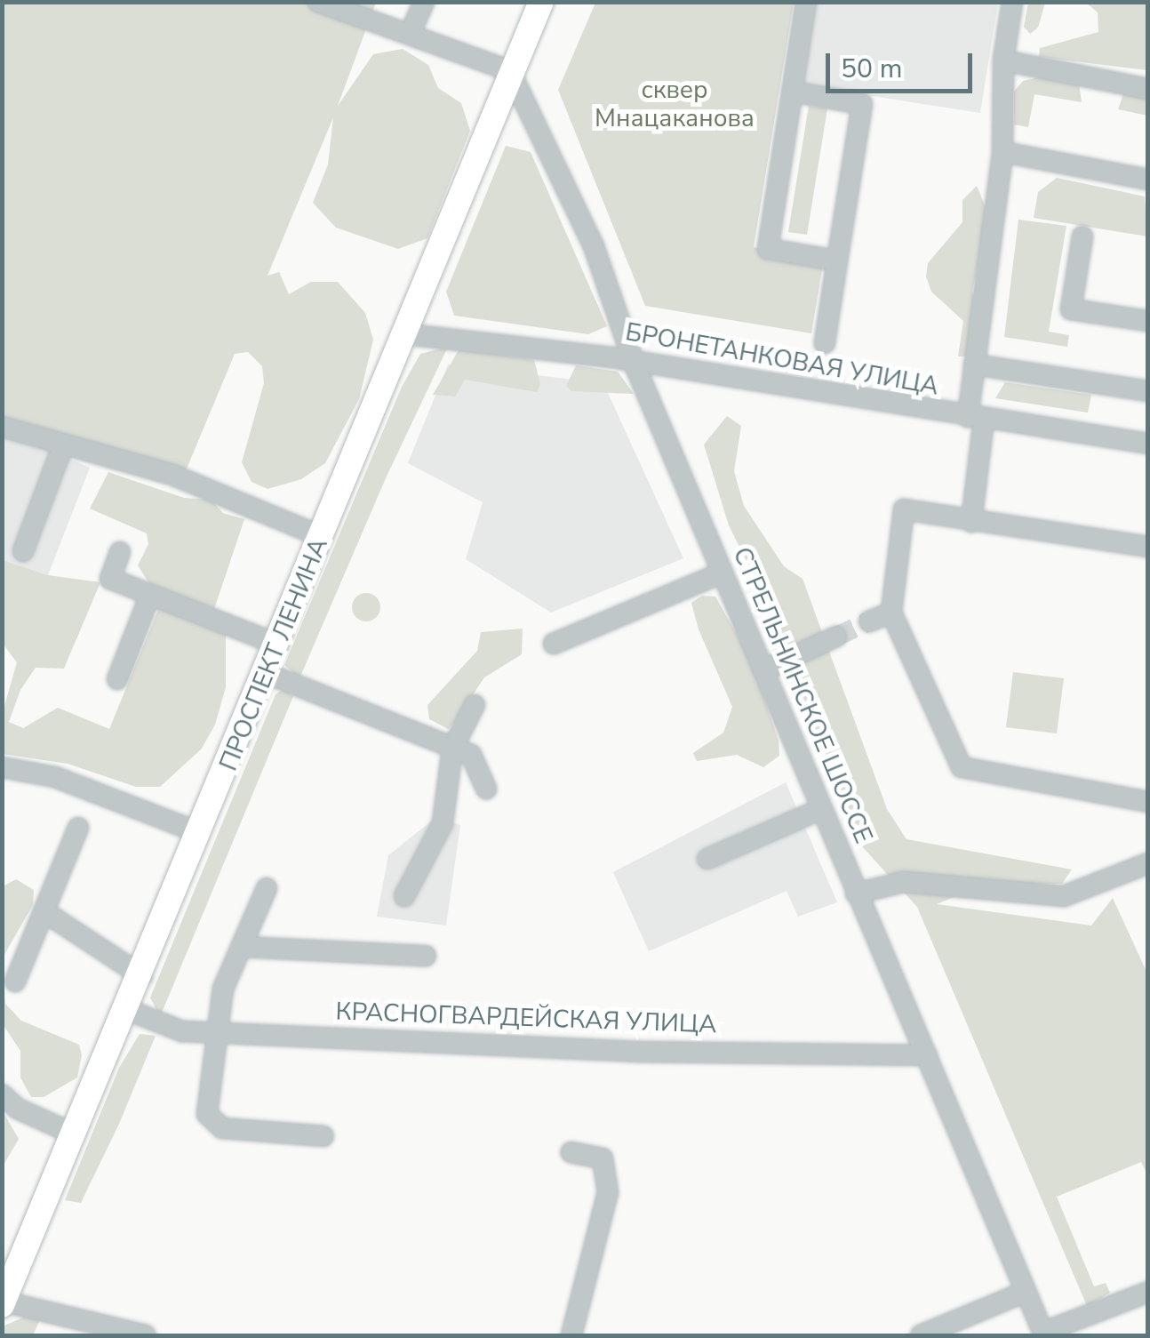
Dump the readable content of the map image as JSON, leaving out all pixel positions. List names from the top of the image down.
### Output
{
  "streets": {
    "main road": ["ПРОСПЕКТ ЛЕНИНА"],
    "street": ["БРОНЕТАНКОВАЯ УЛИЦА", "СТРЕЛЬНИНСКОЕ ШОССЕ", "КРАСНОГВАРДЕЙСКАЯ УЛИЦА"]
  },
  "crossings": [
    ["БРОНЕТАНКОВАЯ УЛИЦА", "ПРОСПЕКТ ЛЕНИНА"],
    ["БРОНЕТАНКОВАЯ УЛИЦА", "СТРЕЛЬНИНСКОЕ ШОССЕ"],
    ["ПРОСПЕКТ ЛЕНИНА", "СТРЕЛЬНИНСКОЕ ШОССЕ"],
    ["ПРОСПЕКТ ЛЕНИНА", "КРАСНОГВАРДЕЙСКАЯ УЛИЦА"],
    ["СТРЕЛЬНИНСКОЕ ШОССЕ", "КРАСНОГВАРДЕЙСКАЯ УЛИЦА"]
  ],
  "parks": ["сквер Мнацаканова"],
  "scale_bar": "50 m"
}
